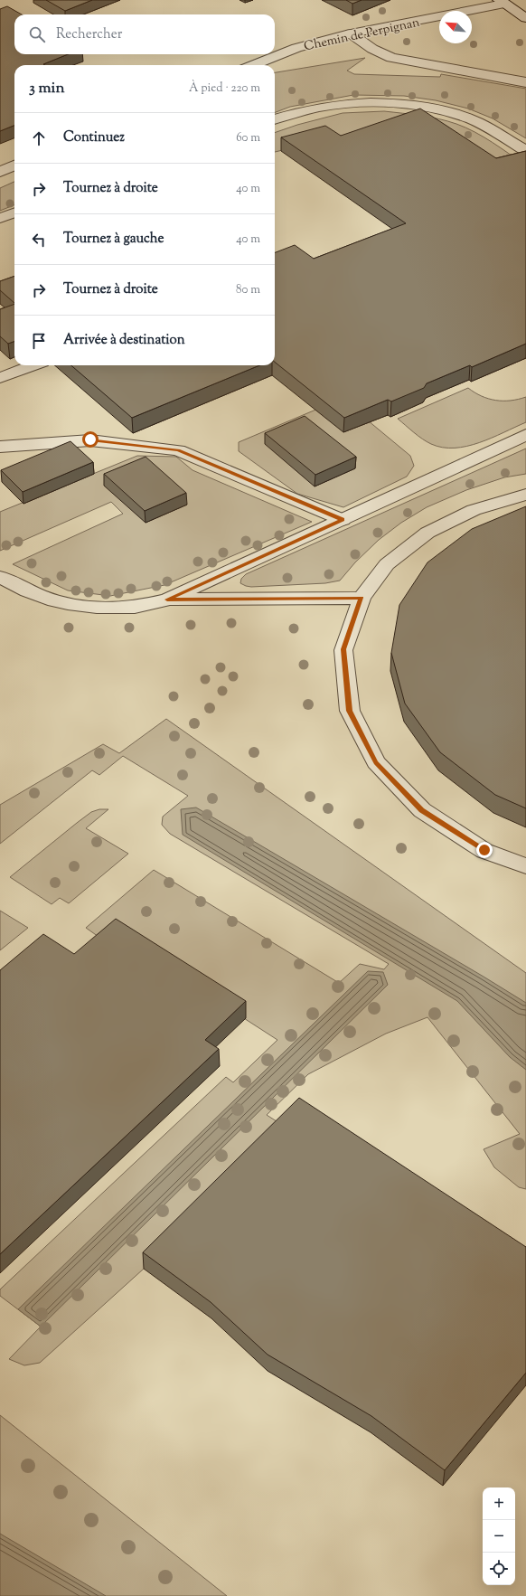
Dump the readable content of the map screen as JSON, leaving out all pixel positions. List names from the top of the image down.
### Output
{
  "streets": {
    "street": ["Chemin de Perpignan"]
  },
  "north": "top left",
  "page": {
    "search": "Rechercher",
    "heading": ["3 min", "À pied · 220 m"],
    "list": [
      ["Continuez", "60 m"],
      ["Tournez à droite", "40 m"],
      ["Tournez à gauche", "40 m"],
      ["Tournez à droite", "80 m"],
      "Arrivée à destination"
    ],
    "map_buttons": ["+", "−"]
  }
}
